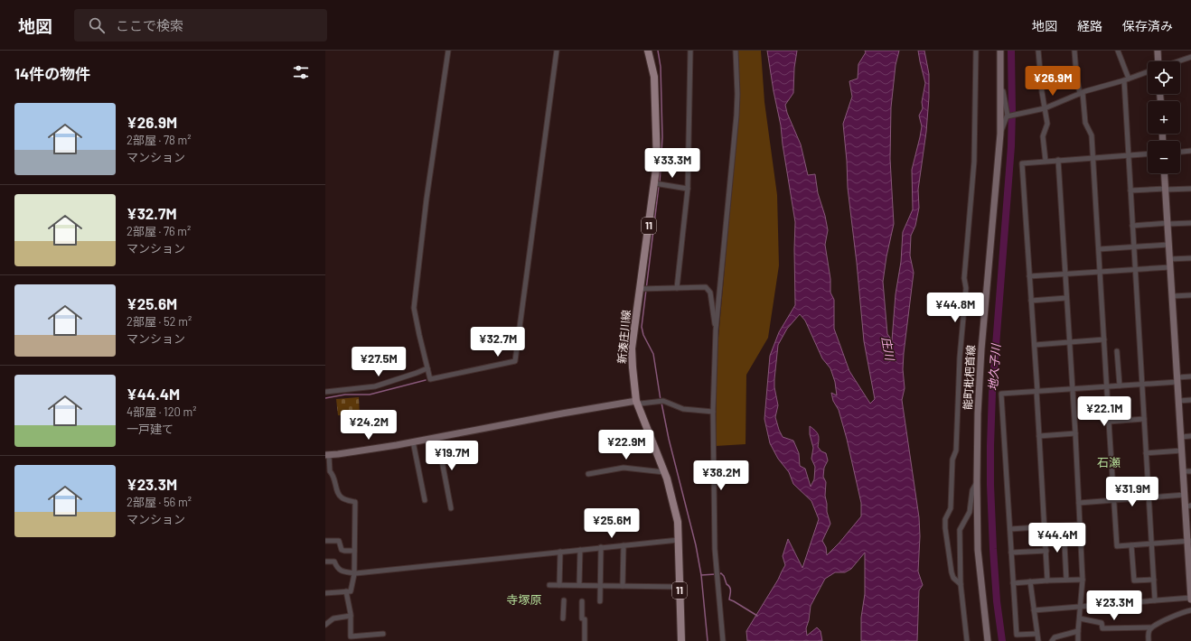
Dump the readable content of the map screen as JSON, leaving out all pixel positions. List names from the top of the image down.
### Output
{
  "streets": {
    "main road": ["11", "新湊庄川線"],
    "street": ["能町枇杷首線"]
  },
  "districts": ["石瀬", "寺塚原"],
  "water": ["庄川", "地久子川"],
  "page": {
    "header": "地図",
    "search": "ここで検索",
    "nav": ["地図", "経路", "保存済み"],
    "heading": "14件の物件",
    "map_buttons": ["+", "−"],
    "price": [
      "¥26.9M",
      "¥33.3M",
      "¥44.8M",
      "¥32.7M",
      "¥27.5M",
      "¥22.1M",
      "¥24.2M",
      "¥22.9M",
      "¥19.7M",
      "¥38.2M",
      "¥31.9M",
      "¥25.6M",
      "¥44.4M",
      "¥23.3M"
    ],
    "list": [
      {
        "name": "¥26.9M",
        "note": "2部屋 · 78 m² · マンション"
      },
      {
        "name": "¥32.7M",
        "note": "2部屋 · 76 m² · マンション"
      },
      {
        "name": "¥25.6M",
        "note": "2部屋 · 52 m² · マンション"
      },
      {
        "name": "¥44.4M",
        "note": "4部屋 · 120 m² · 一戸建て"
      },
      {
        "name": "¥23.3M",
        "note": "2部屋 · 56 m² · マンション"
      }
    ]
  }
}
